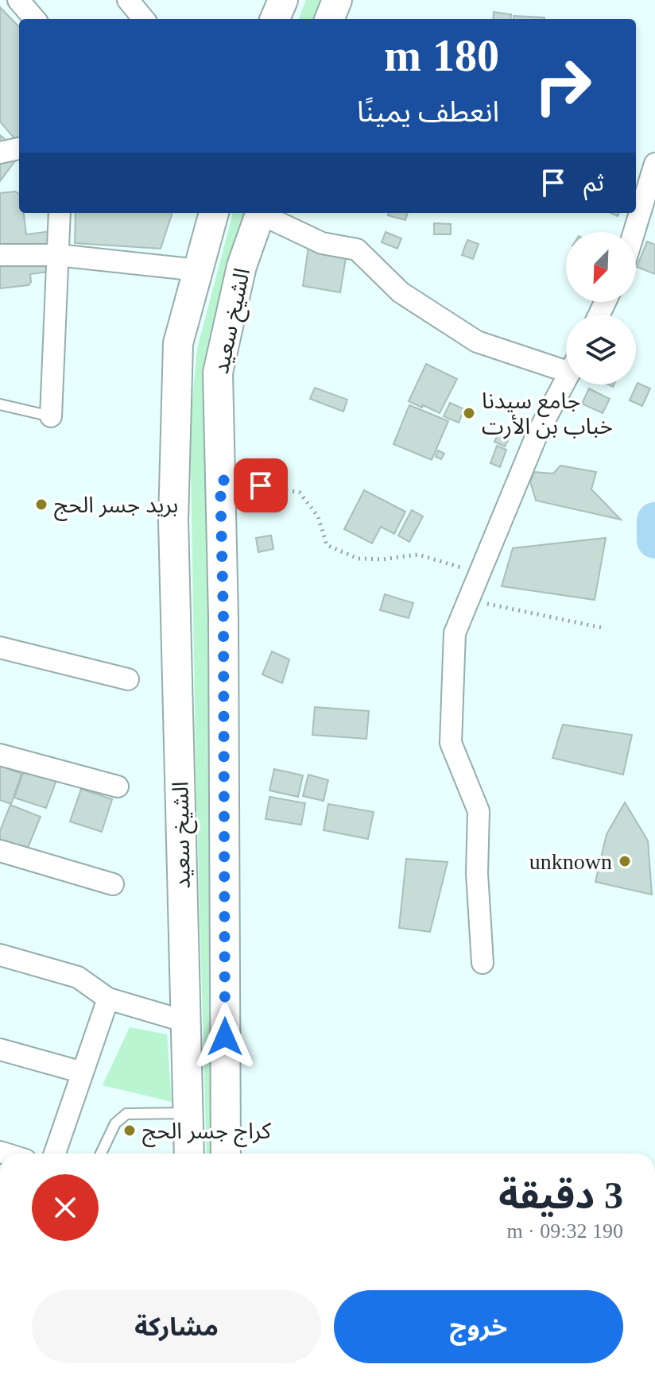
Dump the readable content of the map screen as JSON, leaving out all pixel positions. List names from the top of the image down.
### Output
{
  "streets": {
    "main road": ["الشيخ سعيد"]
  },
  "places": [
    "جامع سيدنا خباب بن الأرت",
    "بريد جسر الحج",
    "unknown",
    "كراج جسر الحج"
  ],
  "north": "bottom left",
  "page": {
    "turn": ["180 m", "انعطف يمينًا"],
    "then": "ثم",
    "heading": ["3 دقيقة", "190 m · 09:32"],
    "buttons": ["خروج", "مشاركة"]
  }
}
